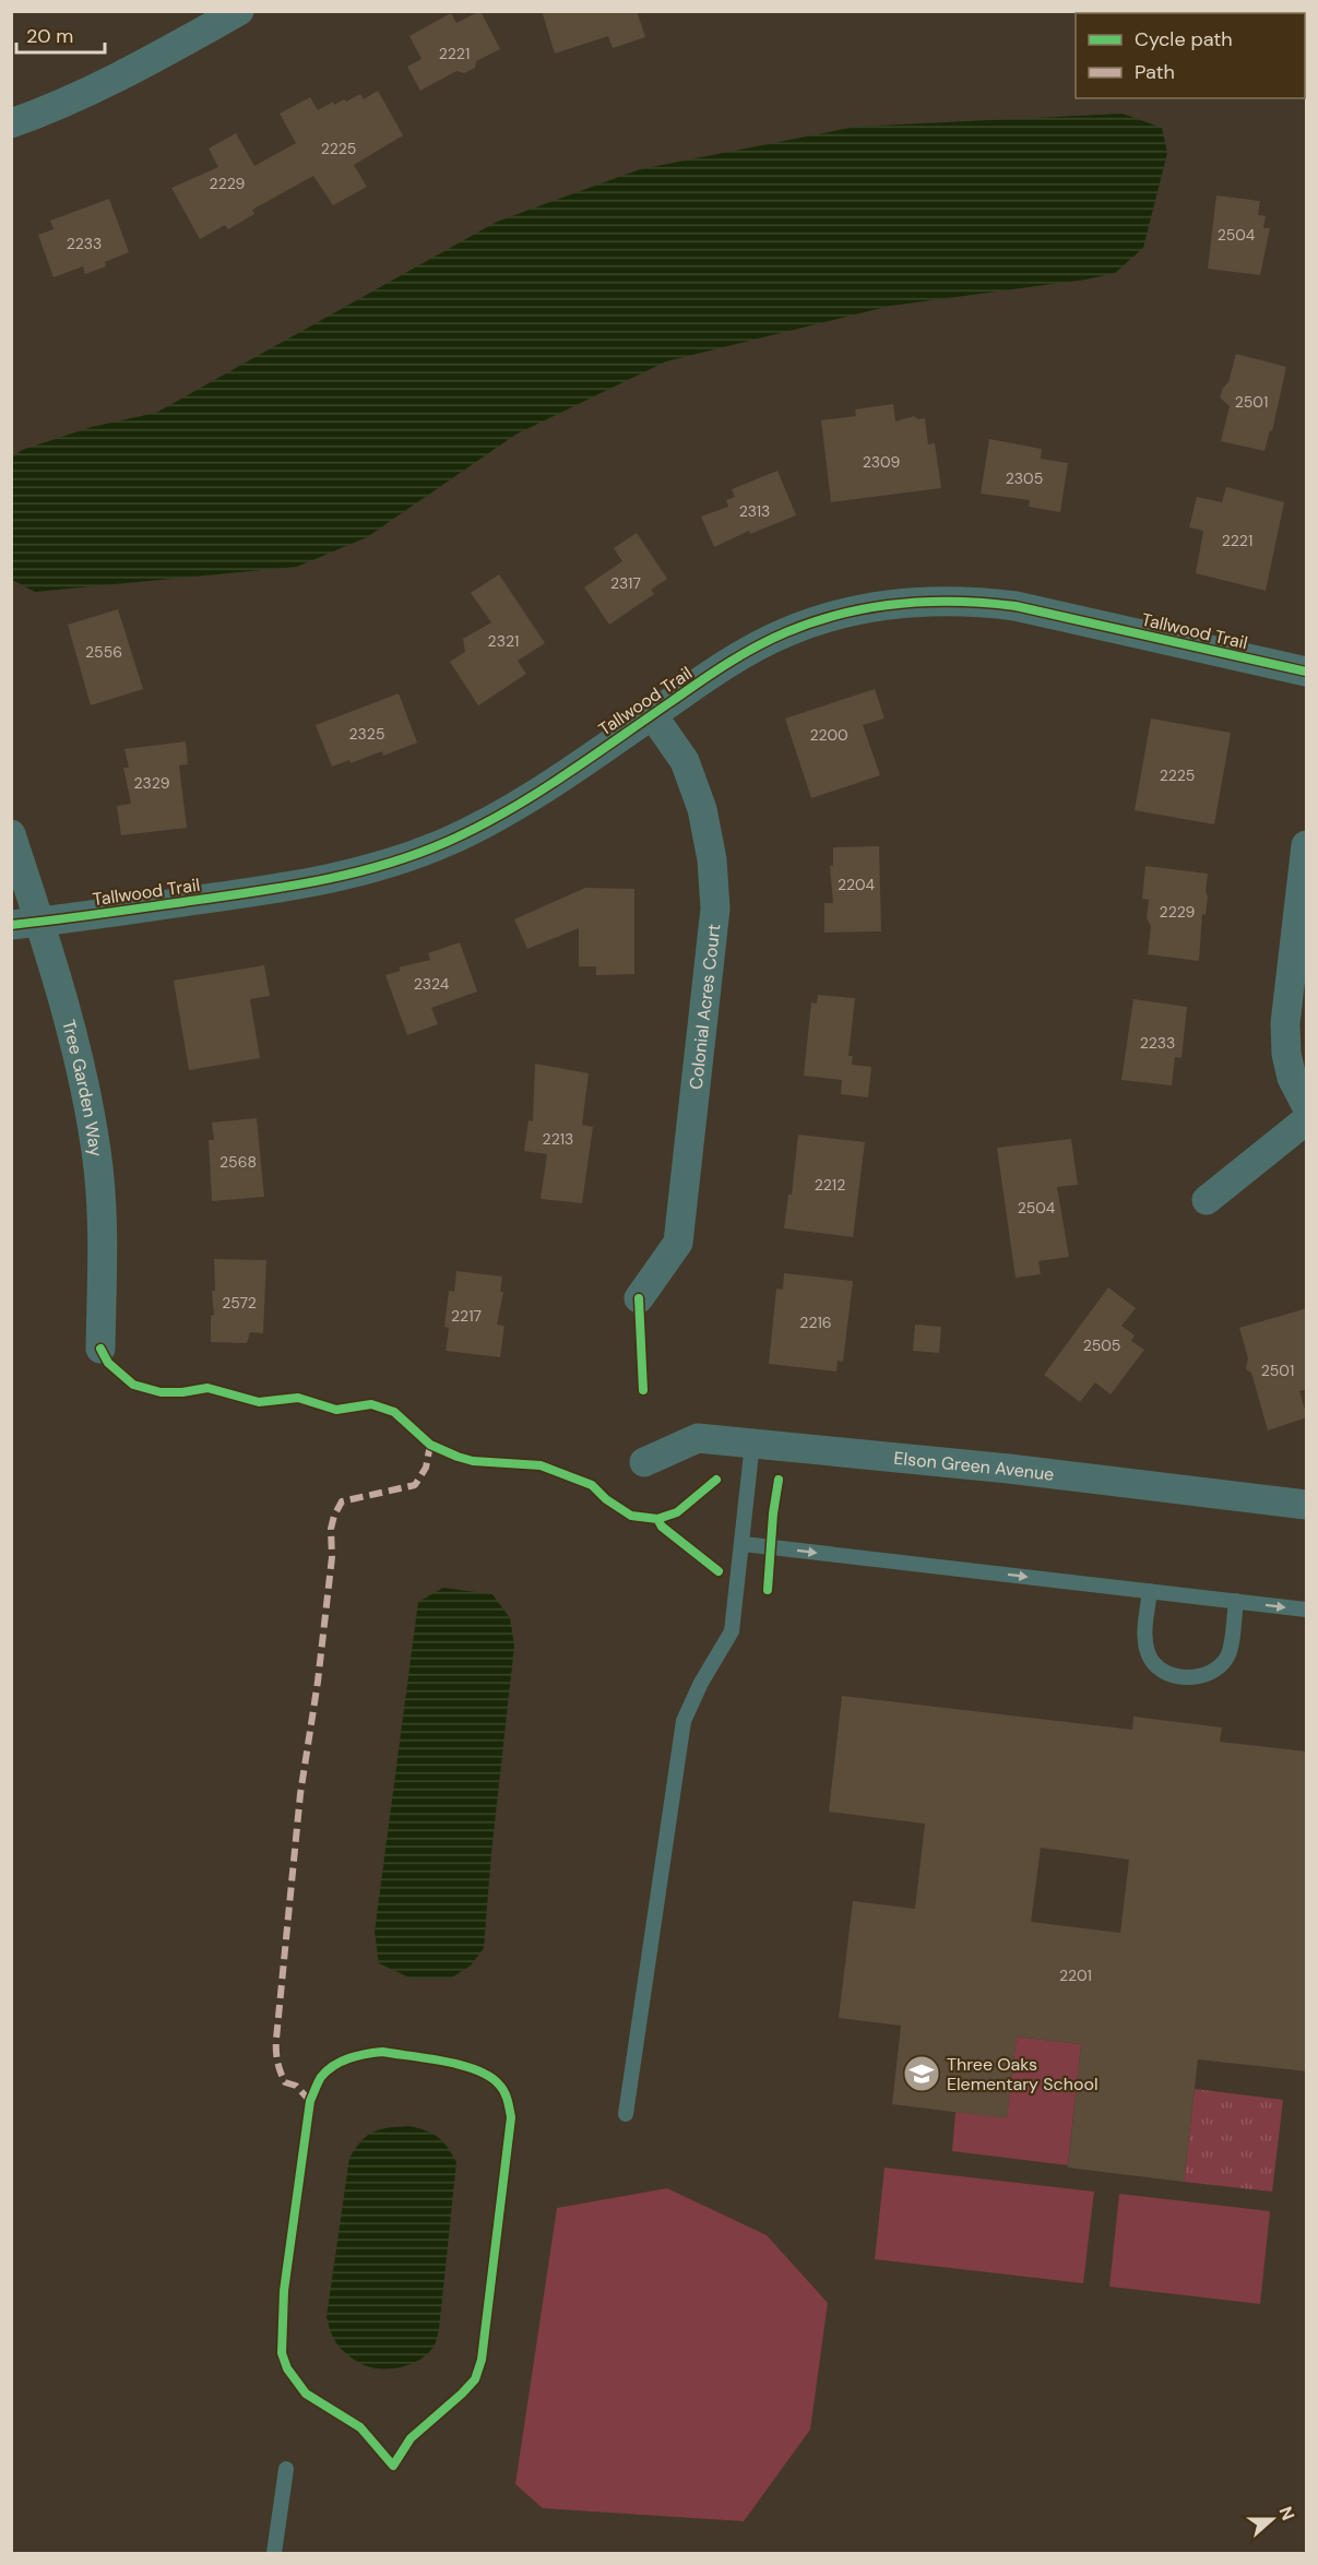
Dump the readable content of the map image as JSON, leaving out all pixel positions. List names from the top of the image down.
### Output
{
  "streets": {
    "street": [
      "Tallwood Trail",
      "Colonial Acres Court",
      "Tree Garden Way",
      "Elson Green Avenue"
    ]
  },
  "crossings": [
    ["Tallwood Trail", "Colonial Acres Court"],
    ["Tallwood Trail", "Tree Garden Way"]
  ],
  "places": {
    "school or university": ["Three Oaks Elementary School"]
  },
  "house_numbers": [
    "2221",
    "2225",
    "2229",
    "2504",
    "2233",
    "2501",
    "2309",
    "2305",
    "2313",
    "2221",
    "2317",
    "2321",
    "2556",
    "2325",
    "2200",
    "2225",
    "2329",
    "2204",
    "2229",
    "2324",
    "2233",
    "2213",
    "2568",
    "2212",
    "2504",
    "2572",
    "2217",
    "2216",
    "2505",
    "2501",
    "2201"
  ],
  "legend": ["Cycle path", "Path"],
  "scale_bar": "20 m",
  "north": "right"
}
